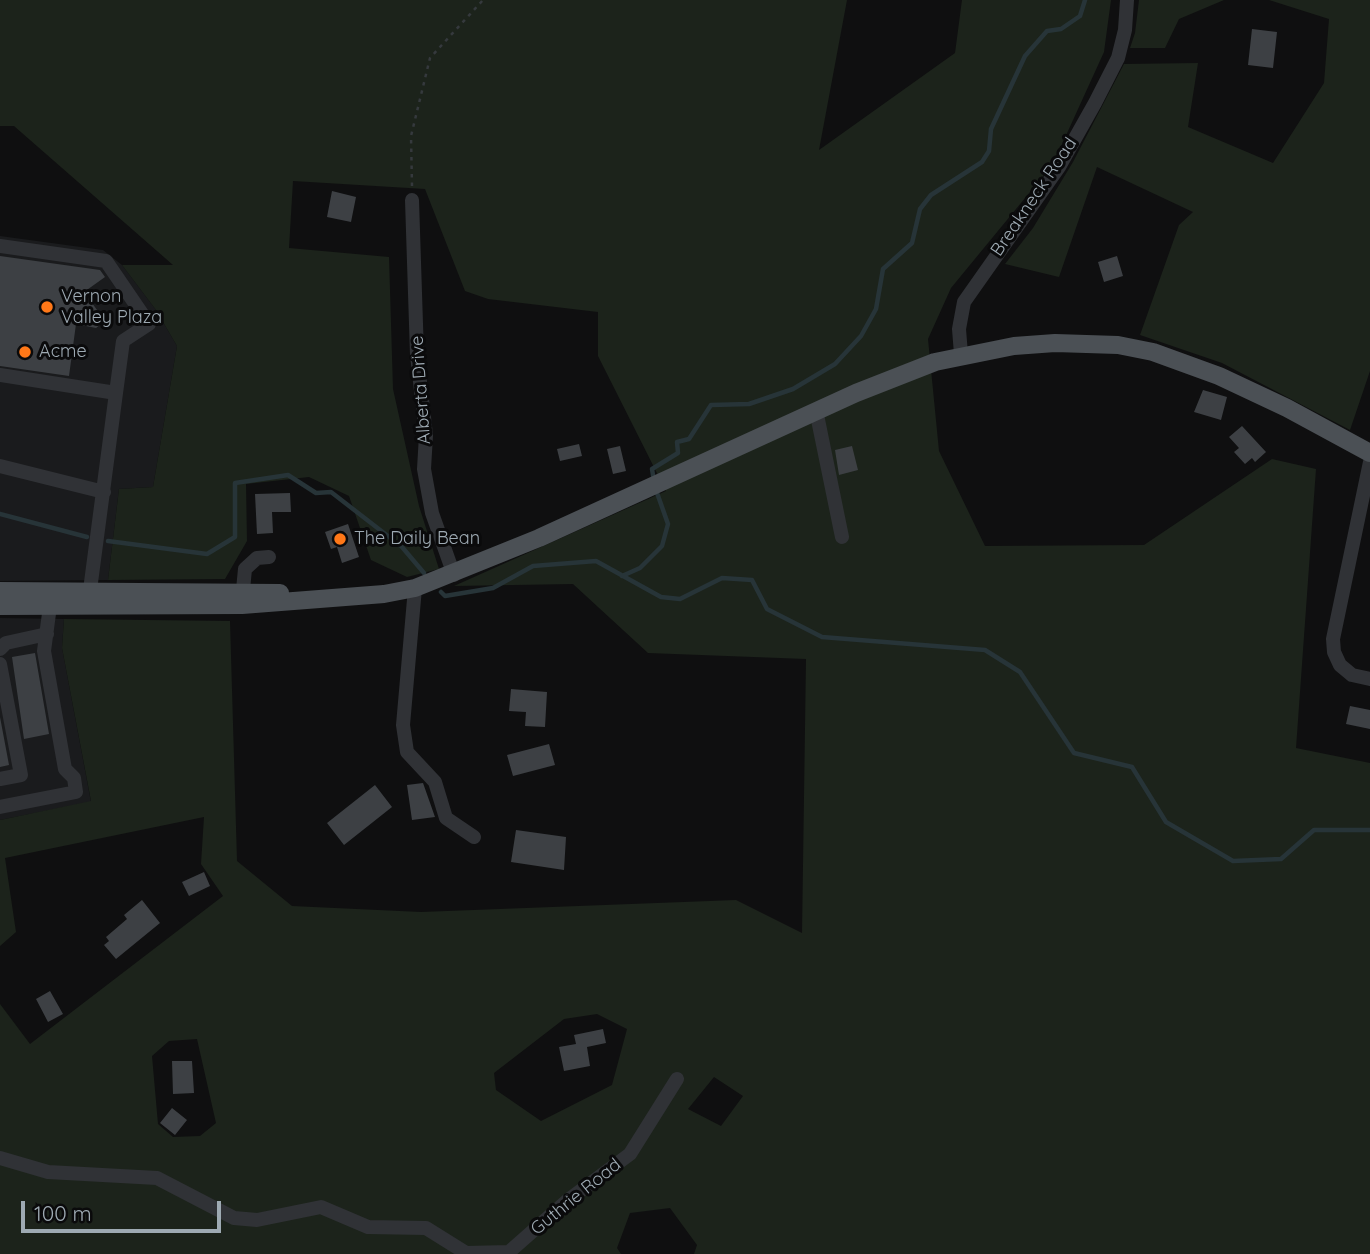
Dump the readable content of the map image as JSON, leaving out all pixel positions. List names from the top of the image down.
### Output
{
  "streets": {
    "street": ["Breakneck Road", "Alberta Drive", "Guthrie Road"]
  },
  "places": ["Vernon Valley Plaza", "Acme", "The Daily Bean"],
  "scale_bar": "100 m"
}
